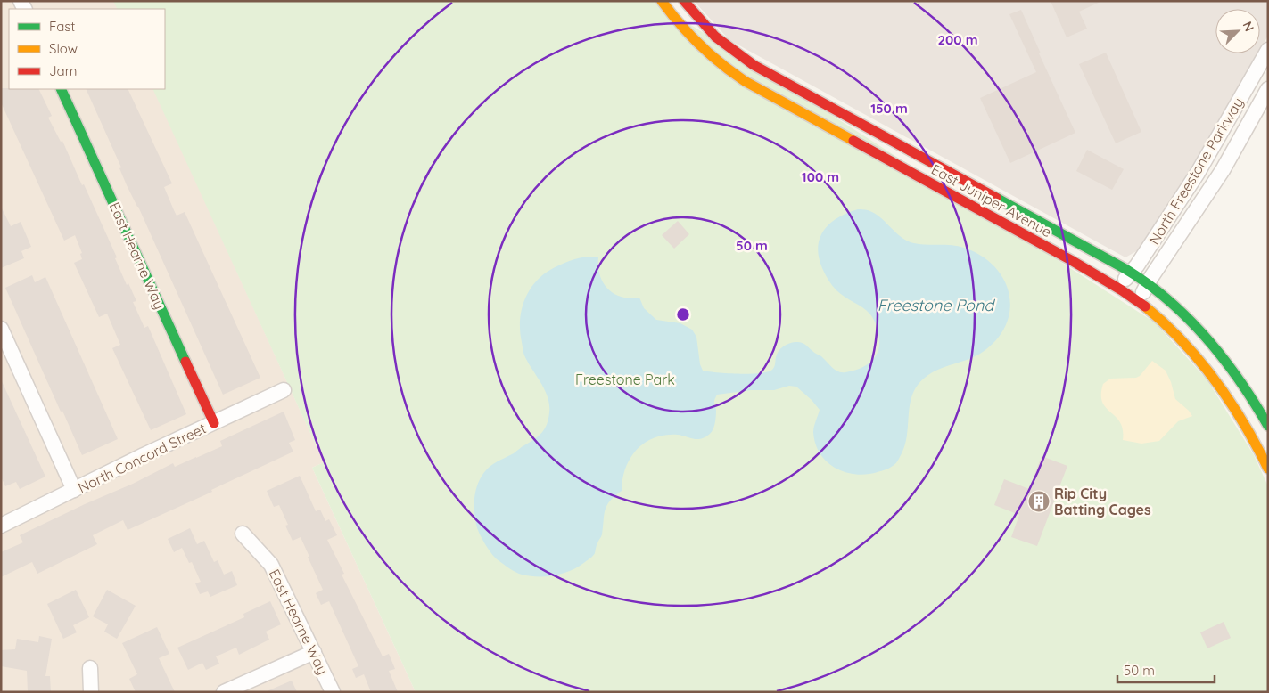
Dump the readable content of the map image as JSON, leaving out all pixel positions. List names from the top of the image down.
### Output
{
  "streets": {
    "street": [
      "North Freestone Parkway",
      "East Juniper Avenue",
      "East Hearne Way",
      "North Concord Street"
    ]
  },
  "crossings": [
    ["North Freestone Parkway", "East Juniper Avenue"],
    ["East Hearne Way", "North Concord Street"]
  ],
  "water": ["Freestone Pond"],
  "parks": ["Freestone Park"],
  "places": {
    "building": ["Rip City Batting Cages"]
  },
  "legend": ["Fast", "Slow", "Jam"],
  "scale_bar": "50 m",
  "north": "top right",
  "rings": [
    "200 m",
    "150 m",
    "100 m",
    "50 m"
  ]
}
